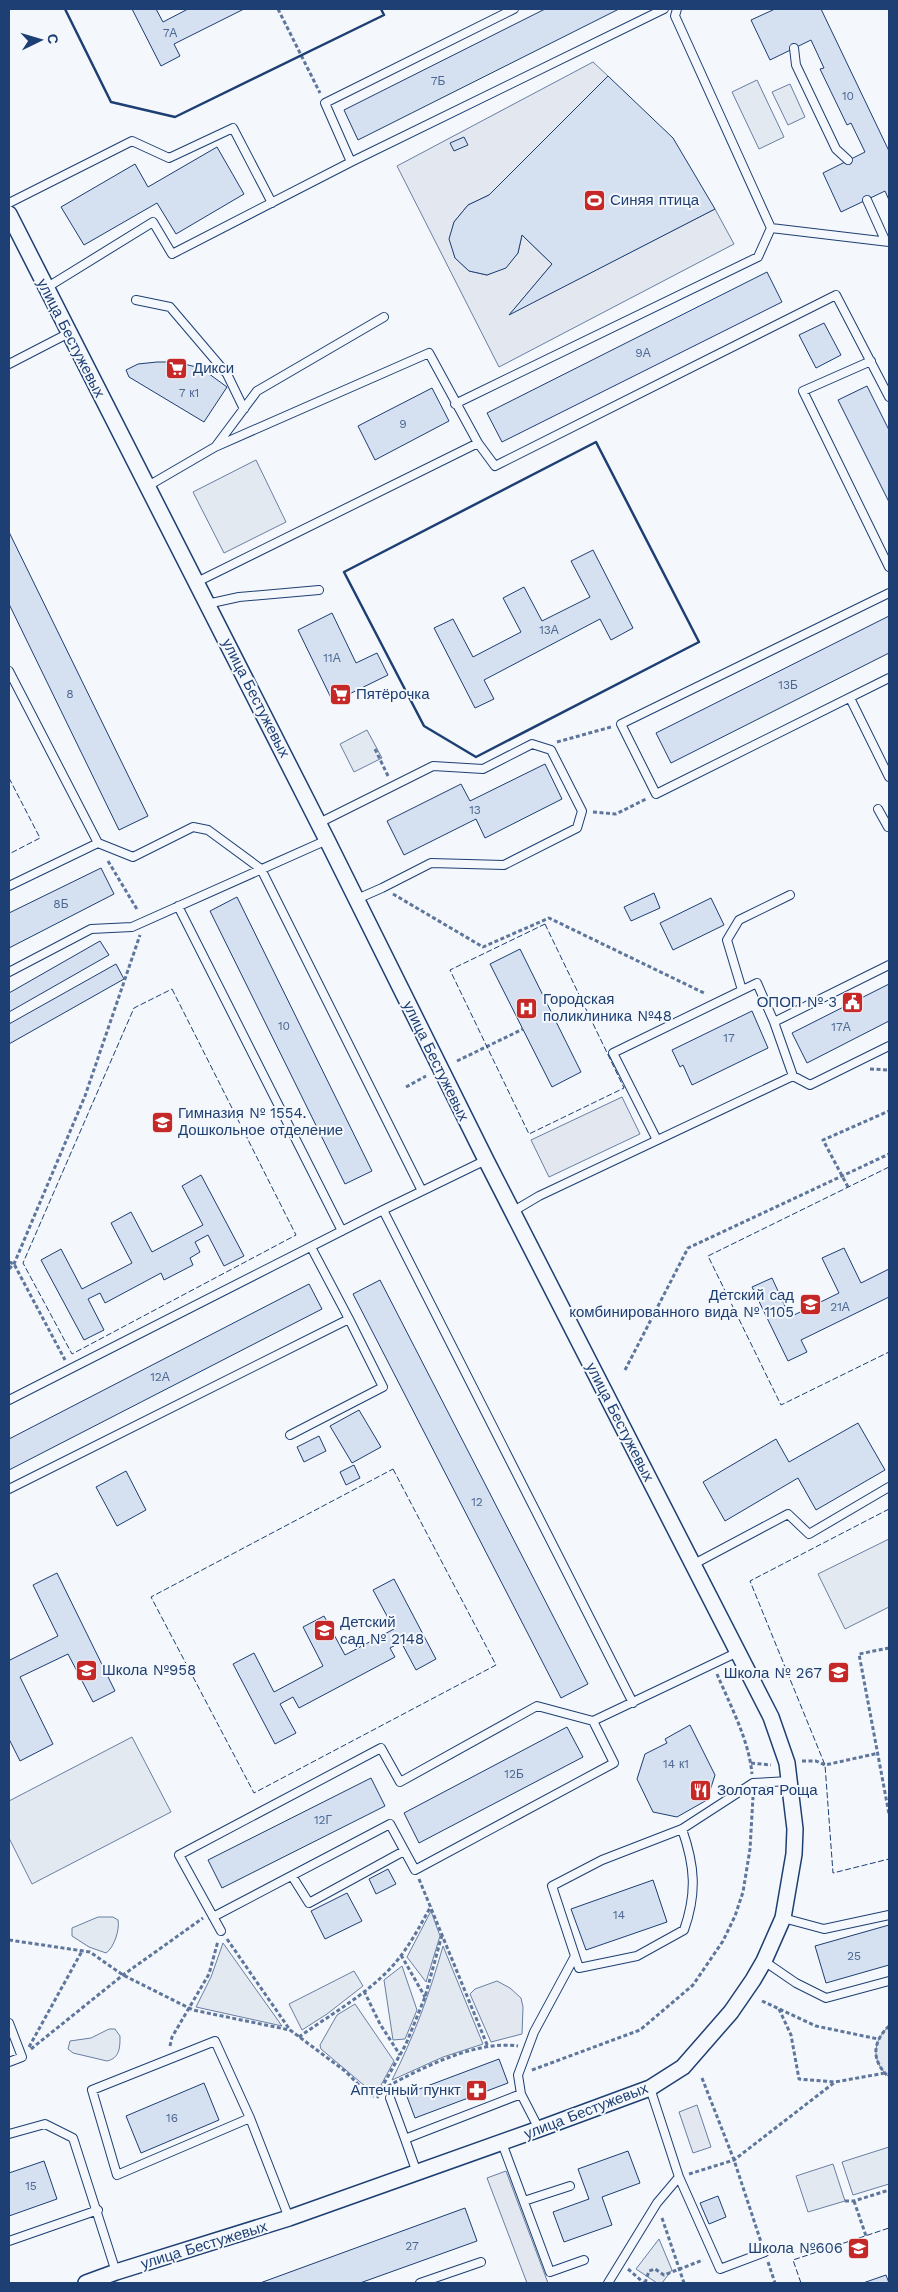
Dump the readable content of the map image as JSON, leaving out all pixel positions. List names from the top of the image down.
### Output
{
  "streets": {
    "street": ["улица Бестужевых"]
  },
  "places": {
    "sports": ["Синяя птица"],
    "supermarket": ["Дикси", "Пятёрочка"],
    "public building": ["ОПОП № 3"],
    "hospital": ["Городская поликлиника №48"],
    "school or university": [
      "Гимназия № 1554. Дошкольное отделение",
      "Детский сад комбинированного вида № 1105",
      "Детский сад № 2148",
      "Школа №958",
      "Школа № 267",
      "Школа №606"
    ],
    "restaurant": ["Золотая Роща"],
    "pharmacy": ["Аптечный пункт"]
  },
  "house_numbers": [
    "7А",
    "7Б",
    "10",
    "9А",
    "7 к1",
    "9",
    "13А",
    "11А",
    "13Б",
    "8",
    "13",
    "8Б",
    "10",
    "17А",
    "17",
    "21А",
    "12А",
    "12",
    "14 к1",
    "12Б",
    "12Г",
    "14",
    "25",
    "16",
    "15",
    "27"
  ],
  "north": "right"
}
